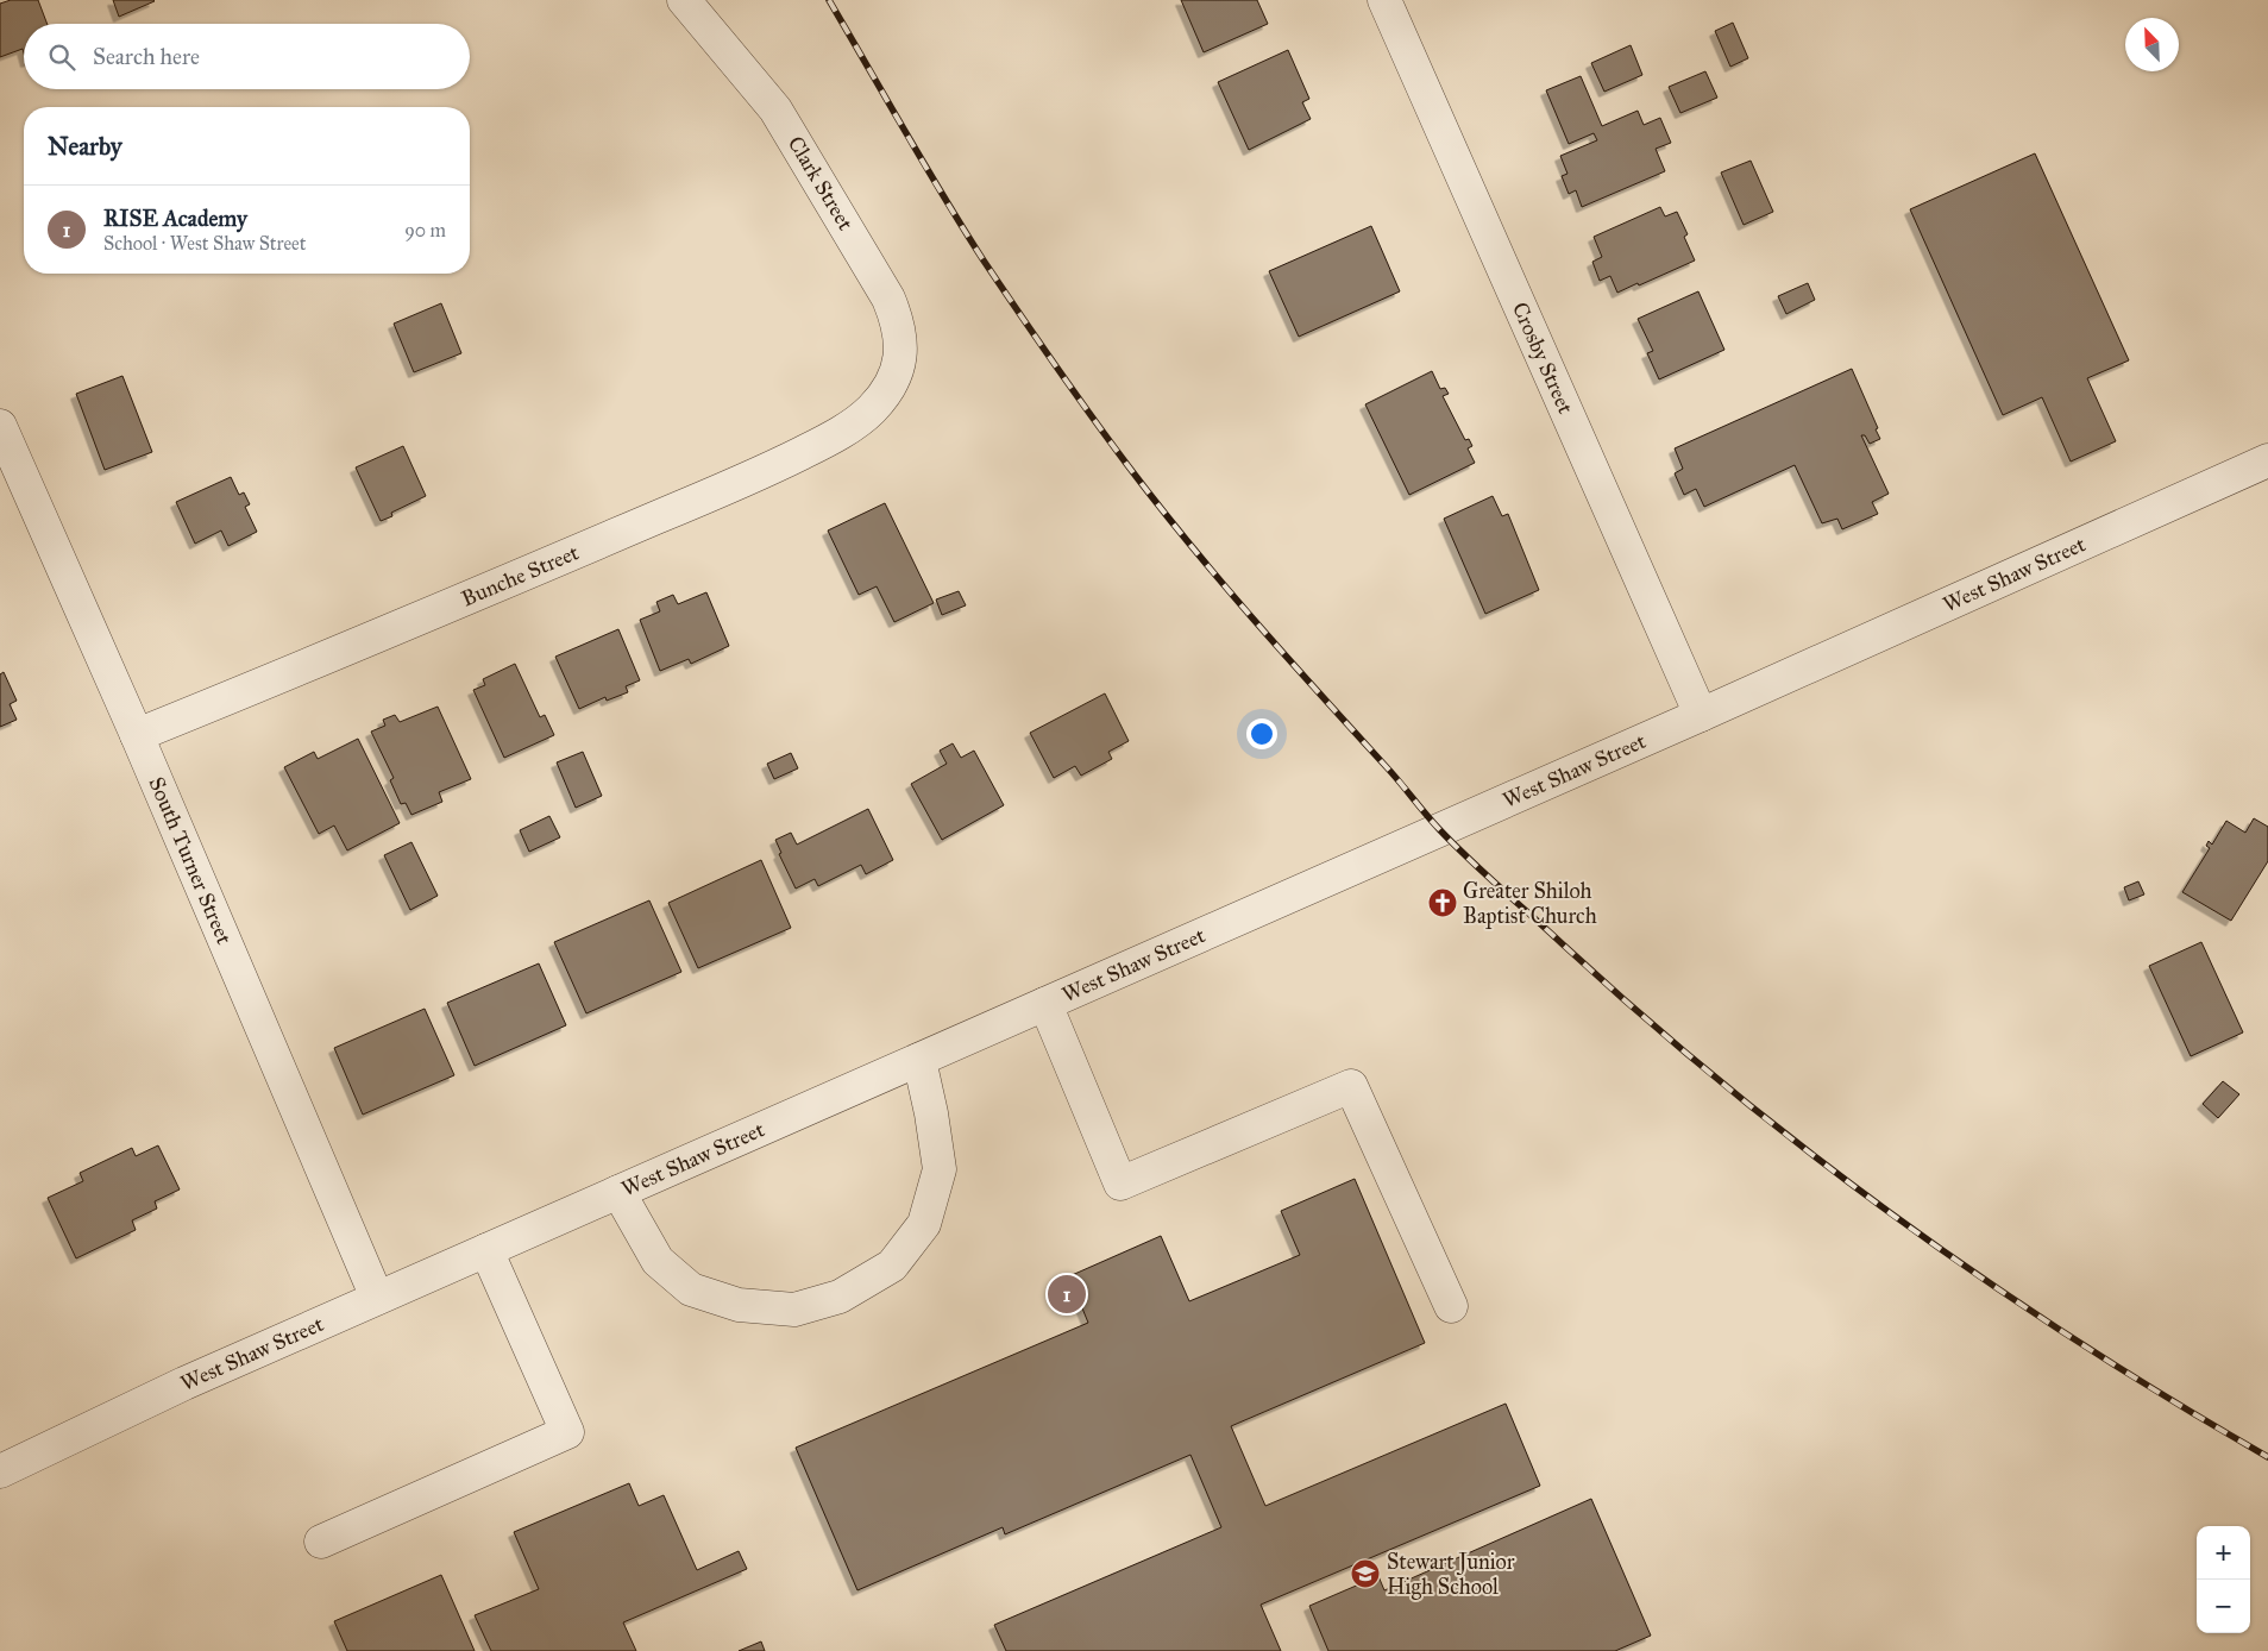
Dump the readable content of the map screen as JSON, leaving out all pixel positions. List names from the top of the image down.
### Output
{
  "streets": {
    "street": [
      "Clark Street",
      "Crosby Street",
      "West Shaw Street",
      "Bunche Street",
      "South Turner Street"
    ]
  },
  "crossings": [
    ["Clark Street", "Bunche Street"],
    ["Crosby Street", "West Shaw Street"],
    ["West Shaw Street", "South Turner Street"],
    ["Bunche Street", "South Turner Street"]
  ],
  "places": {
    "church": ["Greater Shiloh Baptist Church"],
    "school or university": ["Stewart Junior High School"]
  },
  "north": "top left",
  "page": {
    "search": "Search here",
    "heading": "Nearby",
    "list": [
      {
        "mark": "1",
        "name": "RISE Academy",
        "note": "School · West Shaw Street",
        "value": "90 m"
      }
    ],
    "pins": "1",
    "map_buttons": ["+", "−"]
  }
}
